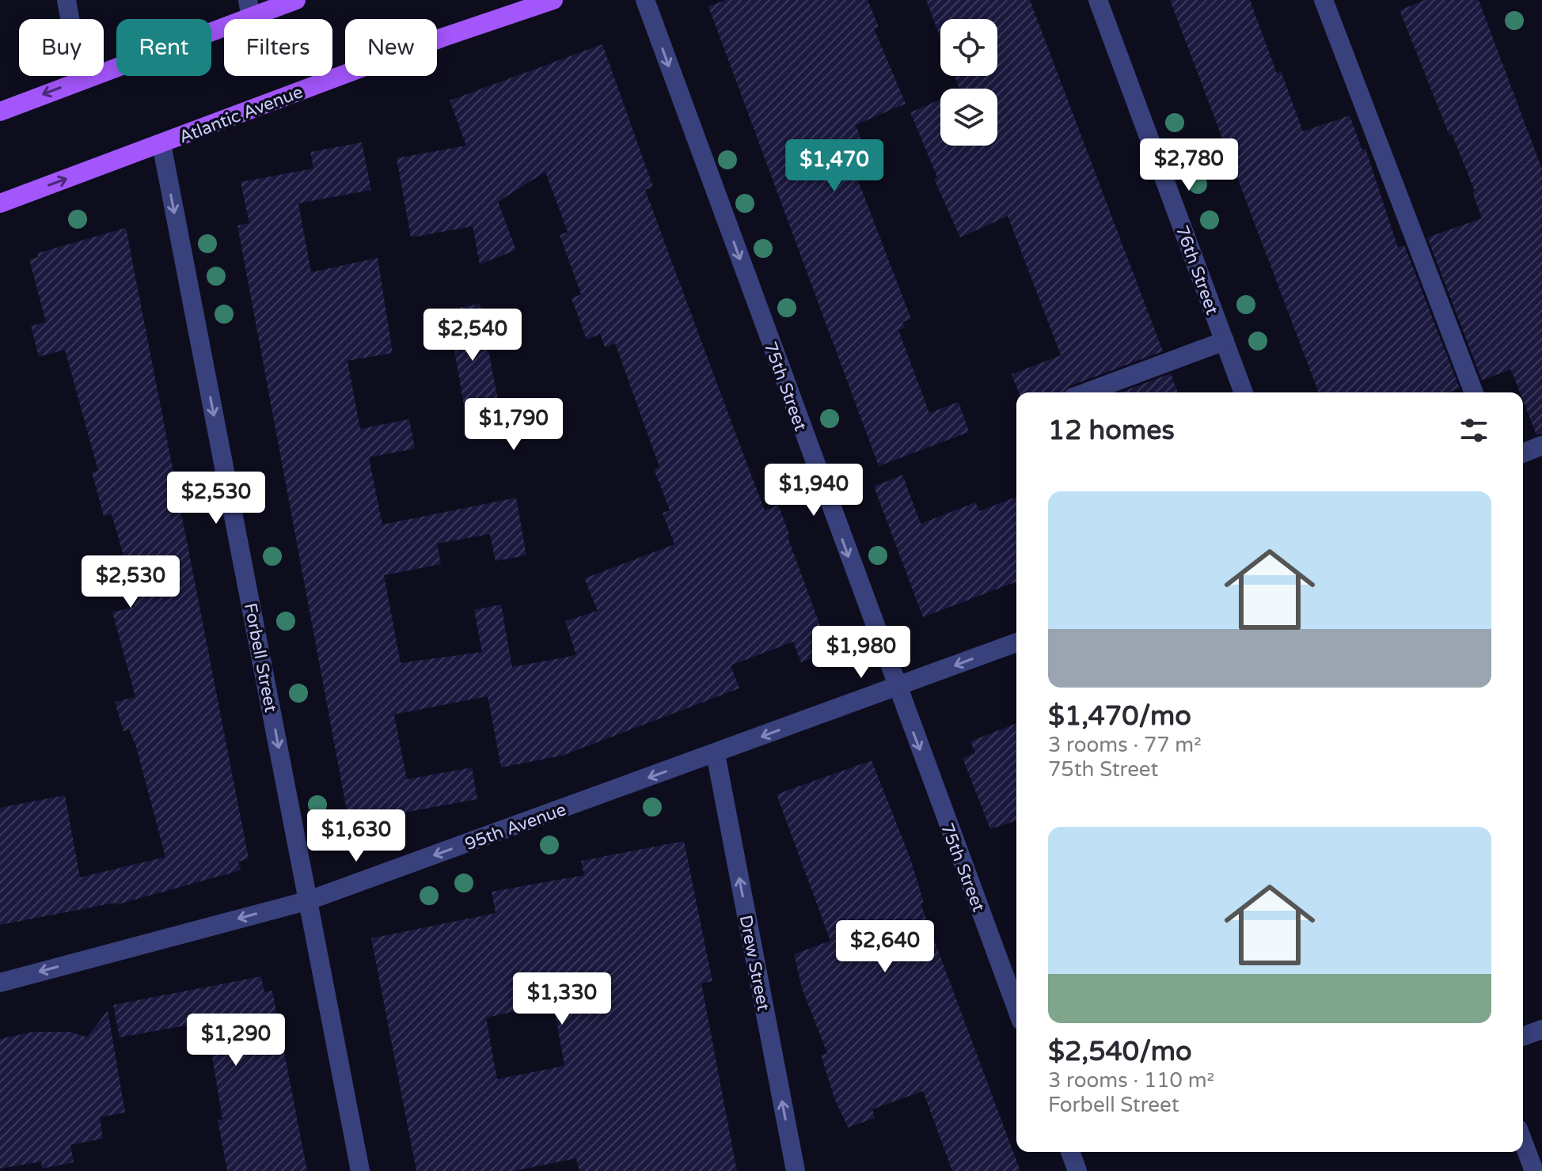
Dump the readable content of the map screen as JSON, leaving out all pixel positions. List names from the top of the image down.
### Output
{
  "streets": {
    "main road": ["Atlantic Avenue"],
    "street": [
      "76th Street",
      "75th Street",
      "Forbell Street",
      "95th Avenue",
      "Drew Street"
    ]
  },
  "crossings": [
    ["Atlantic Avenue", "Forbell Street"],
    ["75th Street", "95th Avenue"],
    ["Forbell Street", "95th Avenue"],
    ["95th Avenue", "Drew Street"]
  ],
  "one_way": [
    "75th Street",
    "Forbell Street",
    "95th Avenue",
    "Drew Street"
  ],
  "page": {
    "chip": [
      "Buy",
      "Rent",
      "Filters",
      "New"
    ],
    "price": [
      "$2,780",
      "$1,470",
      "$2,540",
      "$1,790",
      "$1,940",
      "$2,530",
      "$2,530",
      "$1,980",
      "$1,630",
      "$2,640",
      "$1,330",
      "$1,290"
    ],
    "heading": "12 homes",
    "list": [
      {
        "name": "$1,470/mo",
        "note": "3 rooms · 77 m² · 75th Street"
      },
      {
        "name": "$2,540/mo",
        "note": "3 rooms · 110 m² · Forbell Street"
      }
    ]
  }
}
